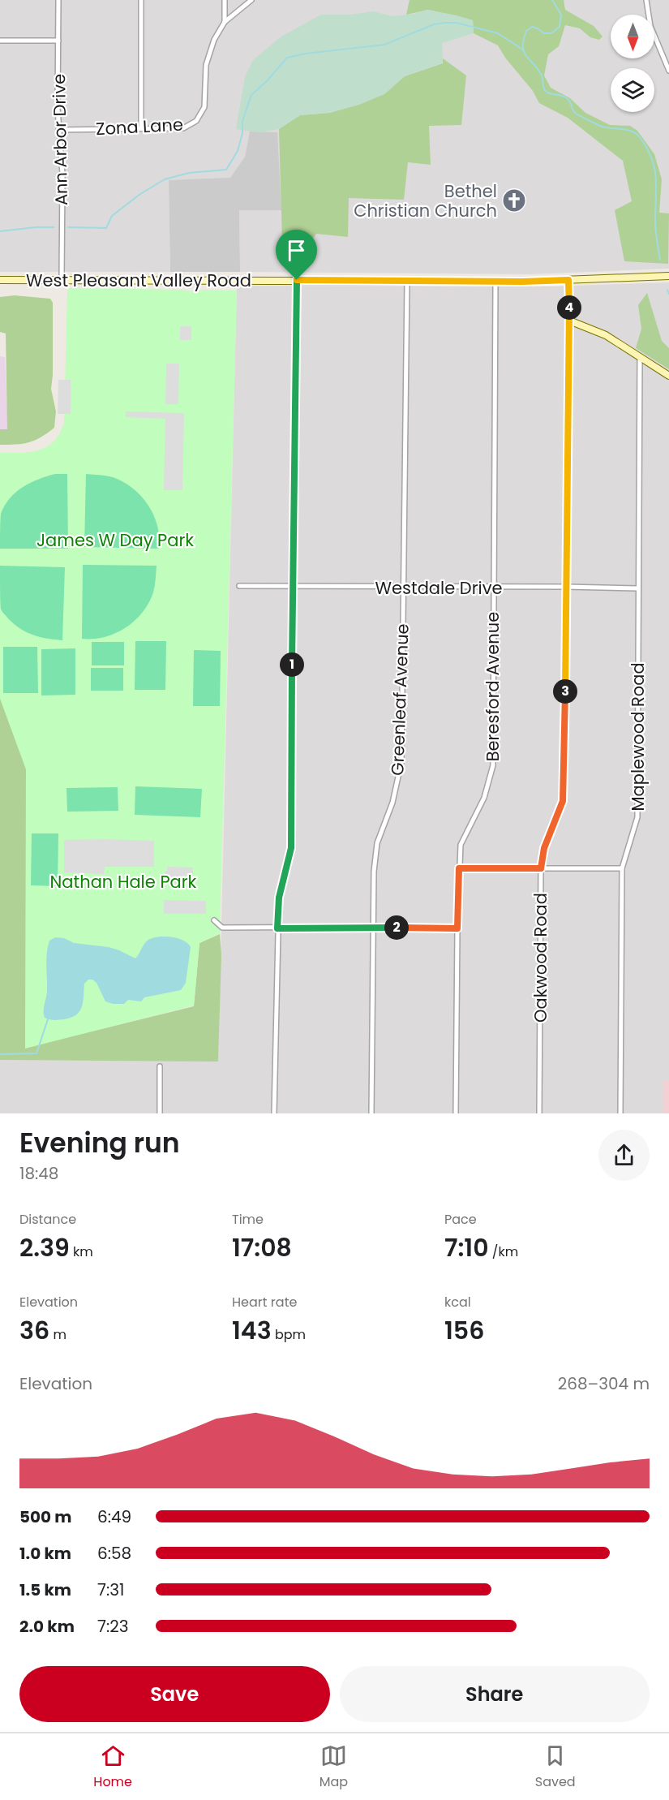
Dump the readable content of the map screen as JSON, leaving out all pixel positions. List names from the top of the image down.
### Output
{
  "streets": {
    "main road": ["West Pleasant Valley Road", "Oakwood Road"],
    "street": [
      "Zona Lane",
      "Ann Arbor Drive",
      "Westdale Drive",
      "Beresford Avenue",
      "Greenleaf Avenue",
      "Maplewood Road"
    ]
  },
  "crossings": [
    ["Zona Lane", "Ann Arbor Drive"],
    ["Ann Arbor Drive", "West Pleasant Valley Road"],
    ["West Pleasant Valley Road", "Beresford Avenue"],
    ["West Pleasant Valley Road", "Greenleaf Avenue"],
    ["West Pleasant Valley Road", "Oakwood Road"],
    ["Westdale Drive", "Beresford Avenue"],
    ["Westdale Drive", "Greenleaf Avenue"],
    ["Westdale Drive", "Maplewood Road"],
    ["Westdale Drive", "Oakwood Road"]
  ],
  "parks": ["James W Day Park", "Nathan Hale Park"],
  "places": {
    "church": ["Bethel Christian Church"]
  },
  "north": "bottom",
  "page": {
    "pins": [
      "4",
      "1",
      "3",
      "2"
    ],
    "heading": ["Evening run", "18:48"],
    "stats": [
      ["Distance", "2.39 km"],
      ["Time", "17:08"],
      ["Pace", "7:10 /km"],
      ["Elevation", "36 m"],
      ["Heart rate", "143 bpm"],
      ["kcal", "156"]
    ],
    "chart": ["Elevation", "268–304 m"],
    "list": [
      {
        "name": "500 m",
        "note": "6:49"
      },
      {
        "name": "1.0 km",
        "note": "6:58"
      },
      {
        "name": "1.5 km",
        "note": "7:31"
      },
      {
        "name": "2.0 km",
        "note": "7:23"
      }
    ],
    "buttons": ["Save", "Share"],
    "tabs": ["Home", "Map", "Saved"]
  }
}
